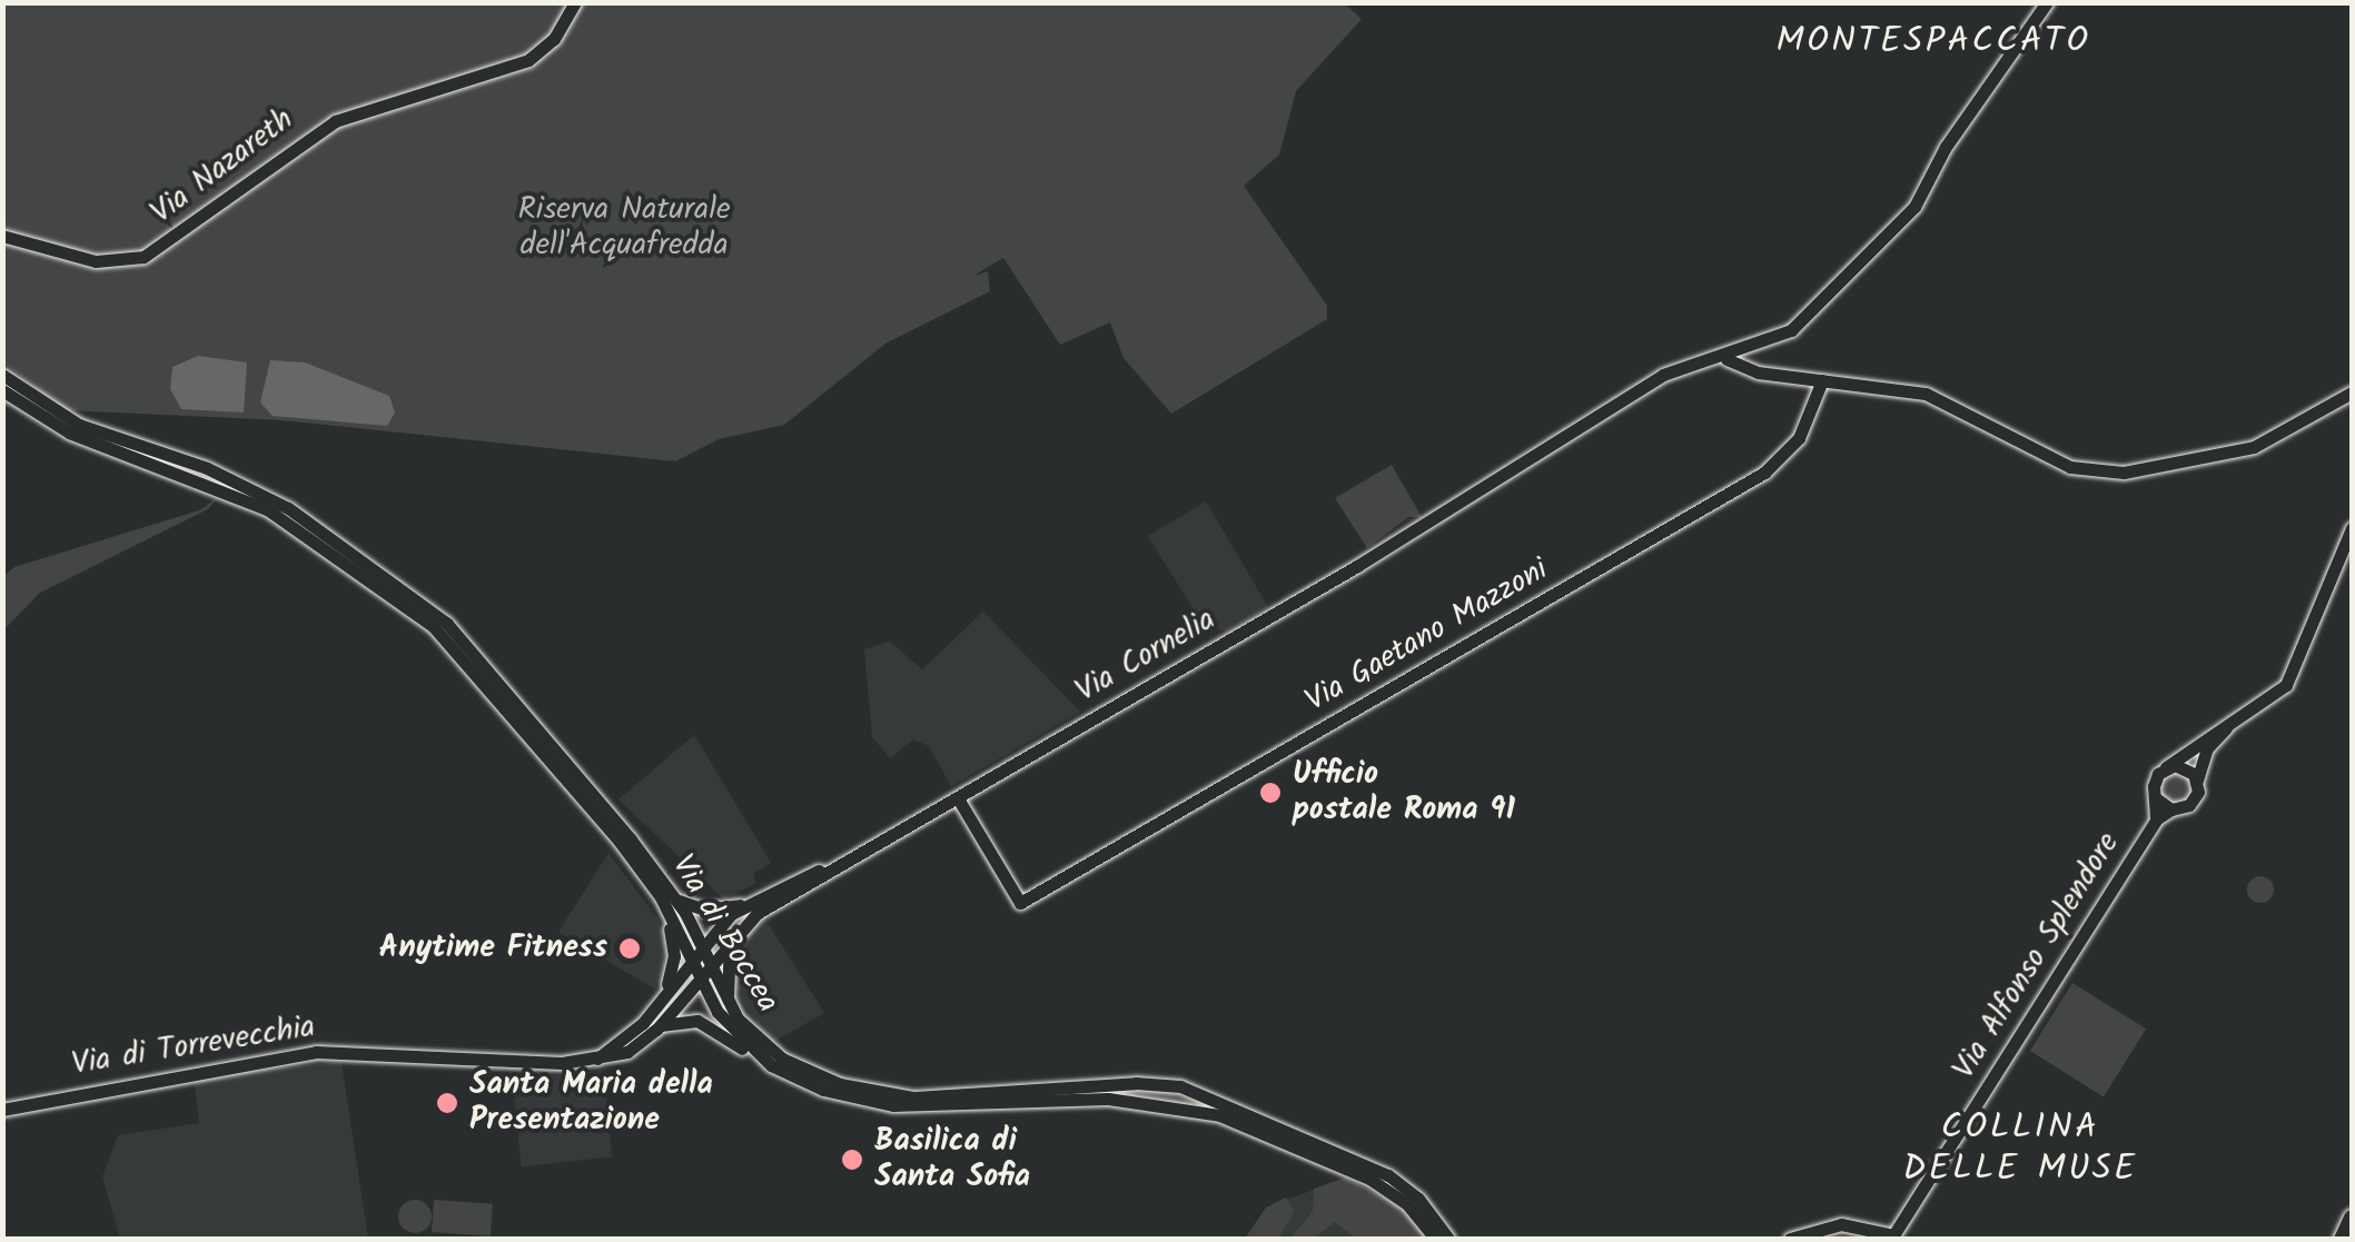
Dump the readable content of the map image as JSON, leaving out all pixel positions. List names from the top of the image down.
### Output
{
  "streets": {
    "street": [
      "Via Nazareth",
      "Via Gaetano Mazzoni",
      "Via Cornelia",
      "Via di Boccea",
      "Via Alfonso Splendore",
      "Via di Torrevecchia"
    ]
  },
  "crossings": [
    ["Via Gaetano Mazzoni", "Via Cornelia"],
    ["Via Cornelia", "Via di Boccea"],
    ["Via Cornelia", "Via di Torrevecchia"],
    ["Via di Boccea", "Via di Torrevecchia"]
  ],
  "districts": ["MONTESPACCATO", "COLLINA DELLE MUSE"],
  "parks": ["Riserva Naturale dell'Acquafredda"],
  "places": [
    "Ufficio postale Roma 91",
    "Anytime Fitness",
    "Santa Maria della Presentazione",
    "Basilica di Santa Sofia"
  ]
}
